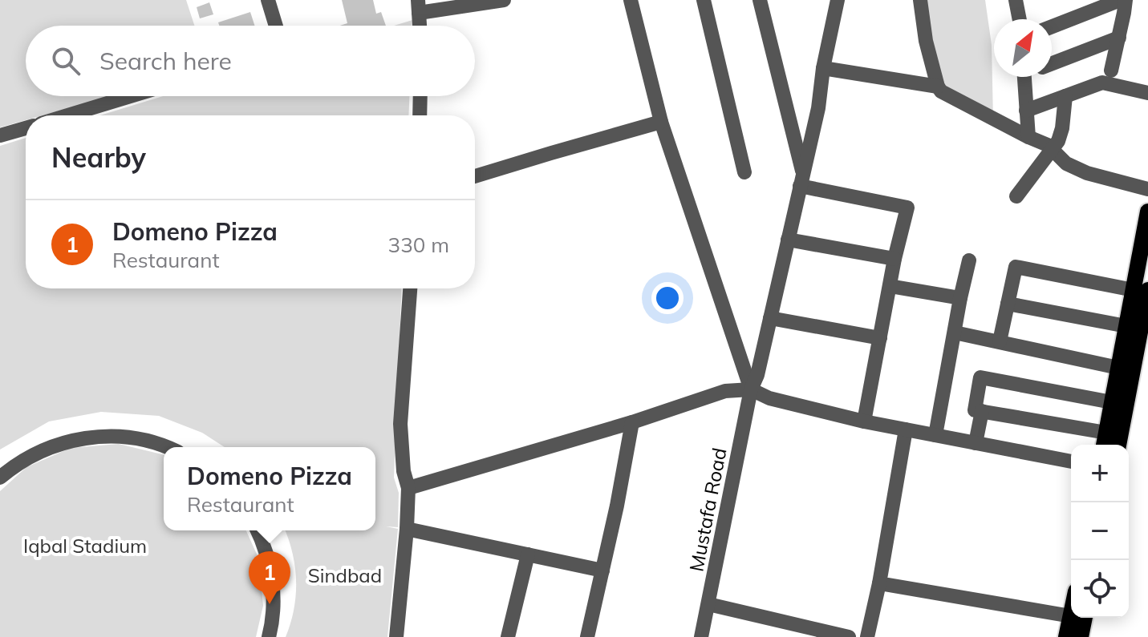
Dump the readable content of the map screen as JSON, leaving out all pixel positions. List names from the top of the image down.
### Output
{
  "streets": {
    "street": ["Mustafa Road"]
  },
  "parks": ["Iqbal Stadium", "Sindbad"],
  "north": "top right",
  "page": {
    "search": "Search here",
    "heading": "Nearby",
    "list": [
      {
        "mark": "1",
        "name": "Domeno Pizza",
        "note": "Restaurant",
        "value": "330 m"
      }
    ],
    "map_buttons": ["+", "−"],
    "popup": ["Domeno Pizza", "Restaurant"],
    "pins": "1"
  }
}
